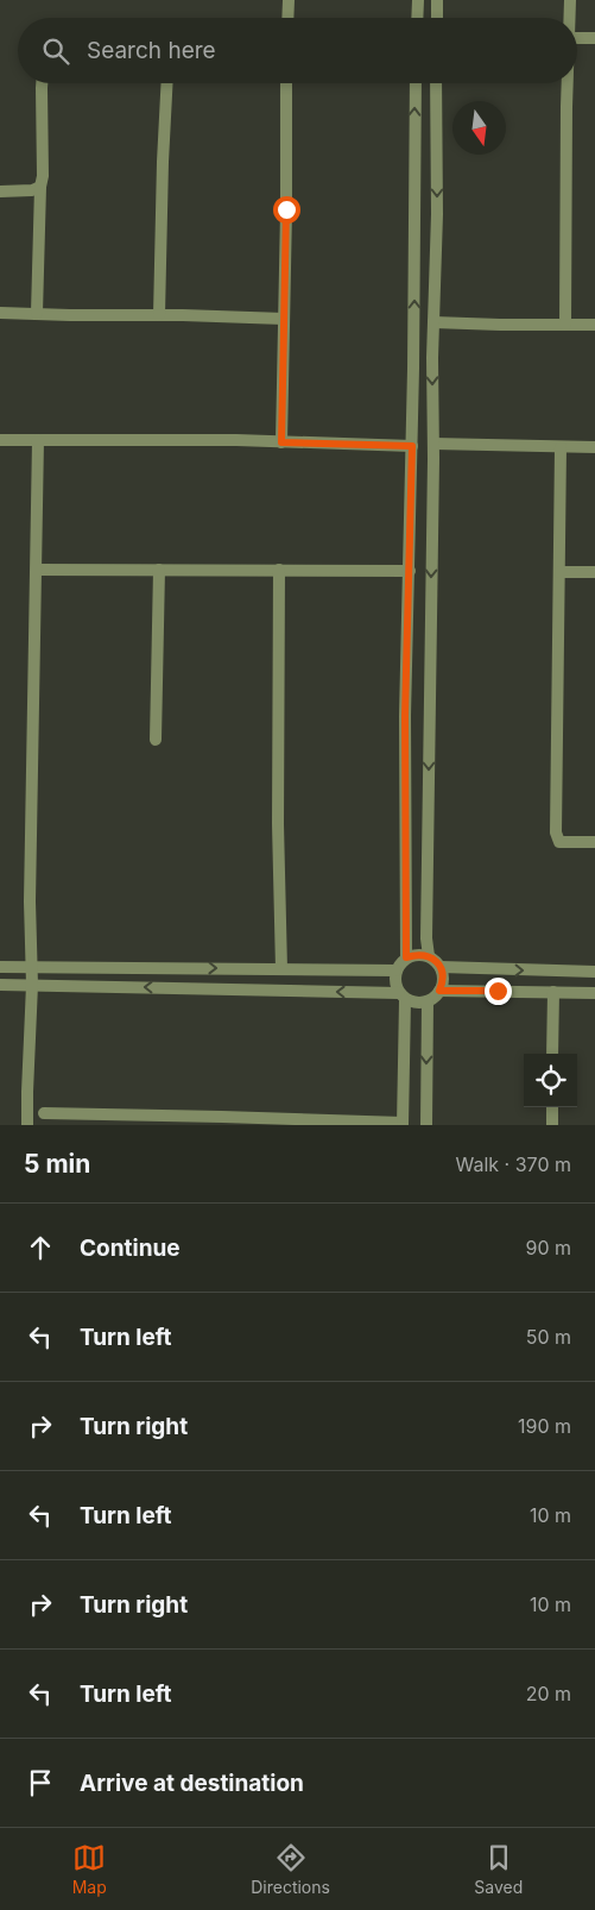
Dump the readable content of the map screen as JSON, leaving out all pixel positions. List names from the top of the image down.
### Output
{
  "north": "bottom",
  "page": {
    "search": "Search here",
    "heading": ["5 min", "Walk · 370 m"],
    "list": [
      ["Continue", "90 m"],
      ["Turn left", "50 m"],
      ["Turn right", "190 m"],
      ["Turn left", "10 m"],
      ["Turn right", "10 m"],
      ["Turn left", "20 m"],
      "Arrive at destination"
    ],
    "nav": ["Map", "Directions", "Saved"]
  }
}
